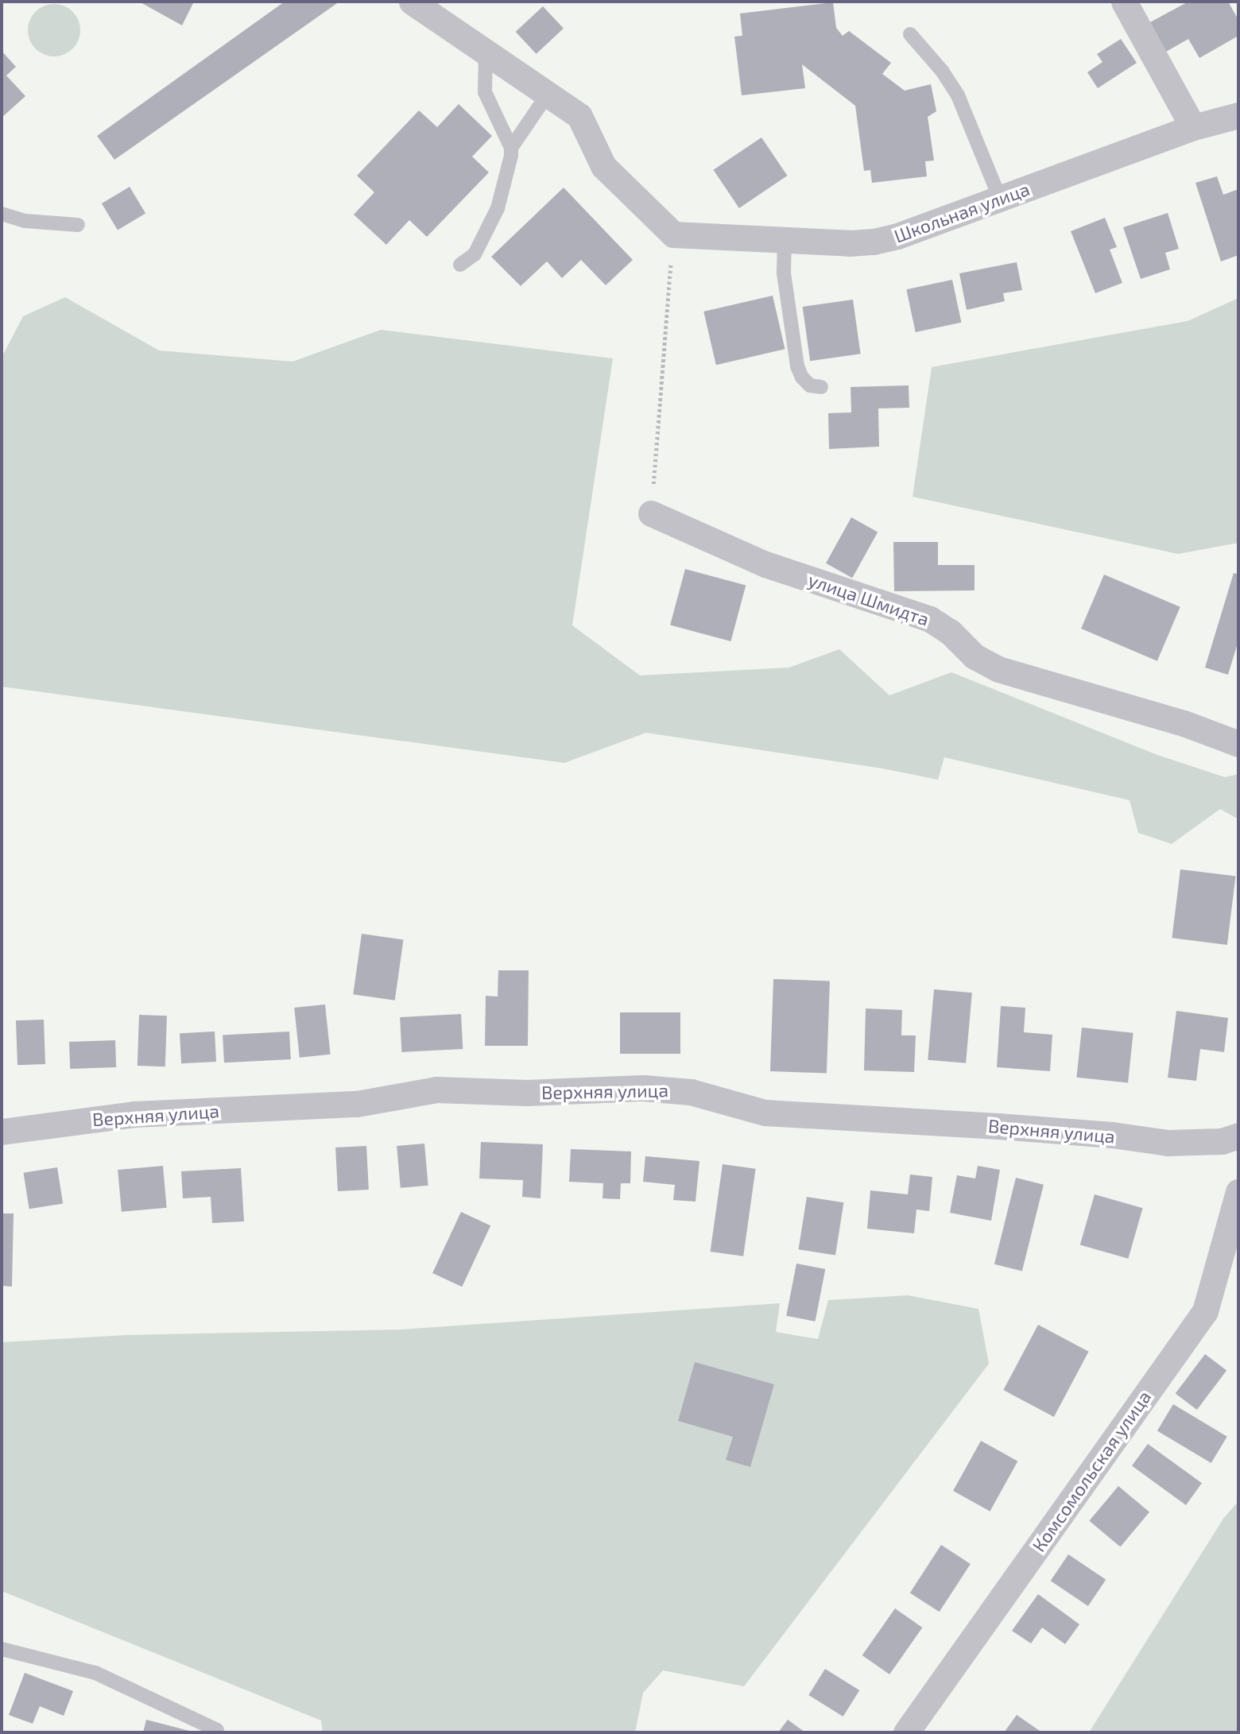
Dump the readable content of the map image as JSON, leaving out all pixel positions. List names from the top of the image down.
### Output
{
  "streets": {
    "street": [
      "Школьная улица",
      "улица Шмидта",
      "Верхняя улица",
      "Комсомольская улица"
    ]
  }
}
